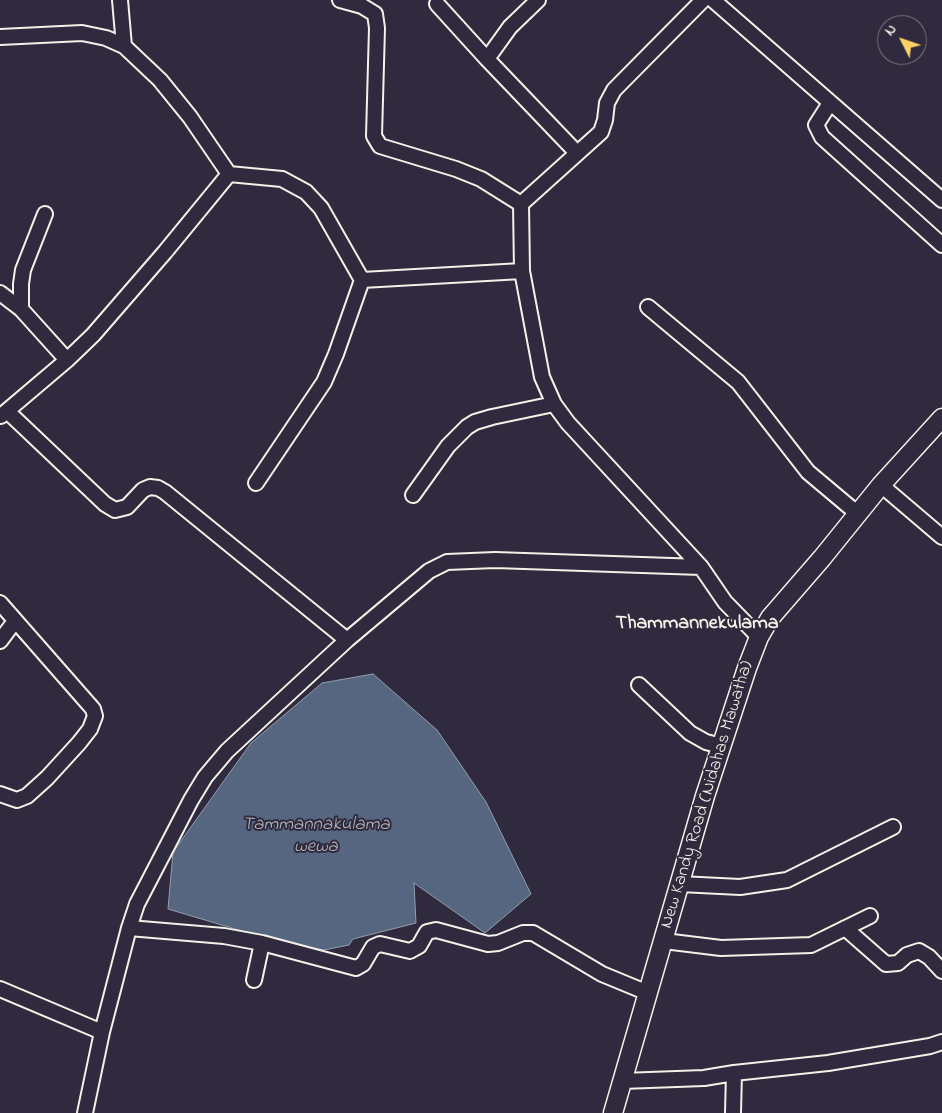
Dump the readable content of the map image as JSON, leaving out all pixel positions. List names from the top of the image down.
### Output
{
  "streets": {
    "main road": ["New Kandy Road (Nidahas Mawatha)"]
  },
  "districts": ["Thammannekulama"],
  "water": ["Tammannakulama wewa"],
  "north": "top left"
}
